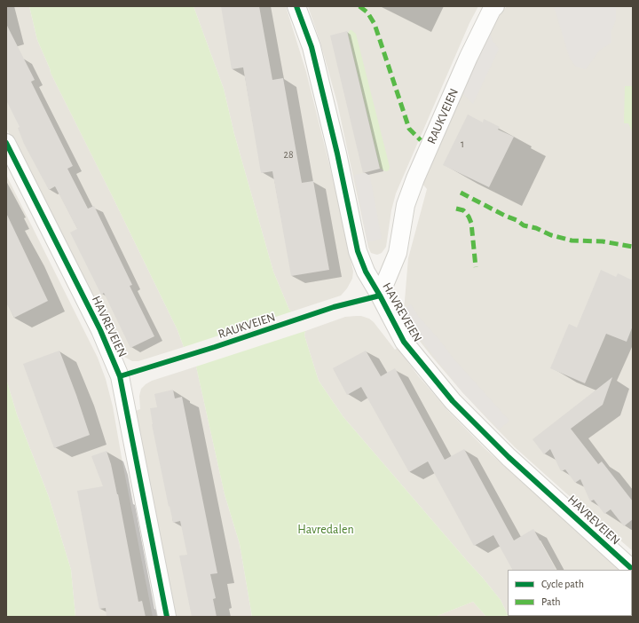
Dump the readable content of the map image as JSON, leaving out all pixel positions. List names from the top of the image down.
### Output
{
  "streets": {
    "street": ["RAUKVEIEN", "HAVREVEIEN"]
  },
  "crossings": [
    ["RAUKVEIEN", "HAVREVEIEN"]
  ],
  "parks": ["Havredalen"],
  "house_numbers": ["1", "28"],
  "legend": ["Cycle path", "Path"]
}
